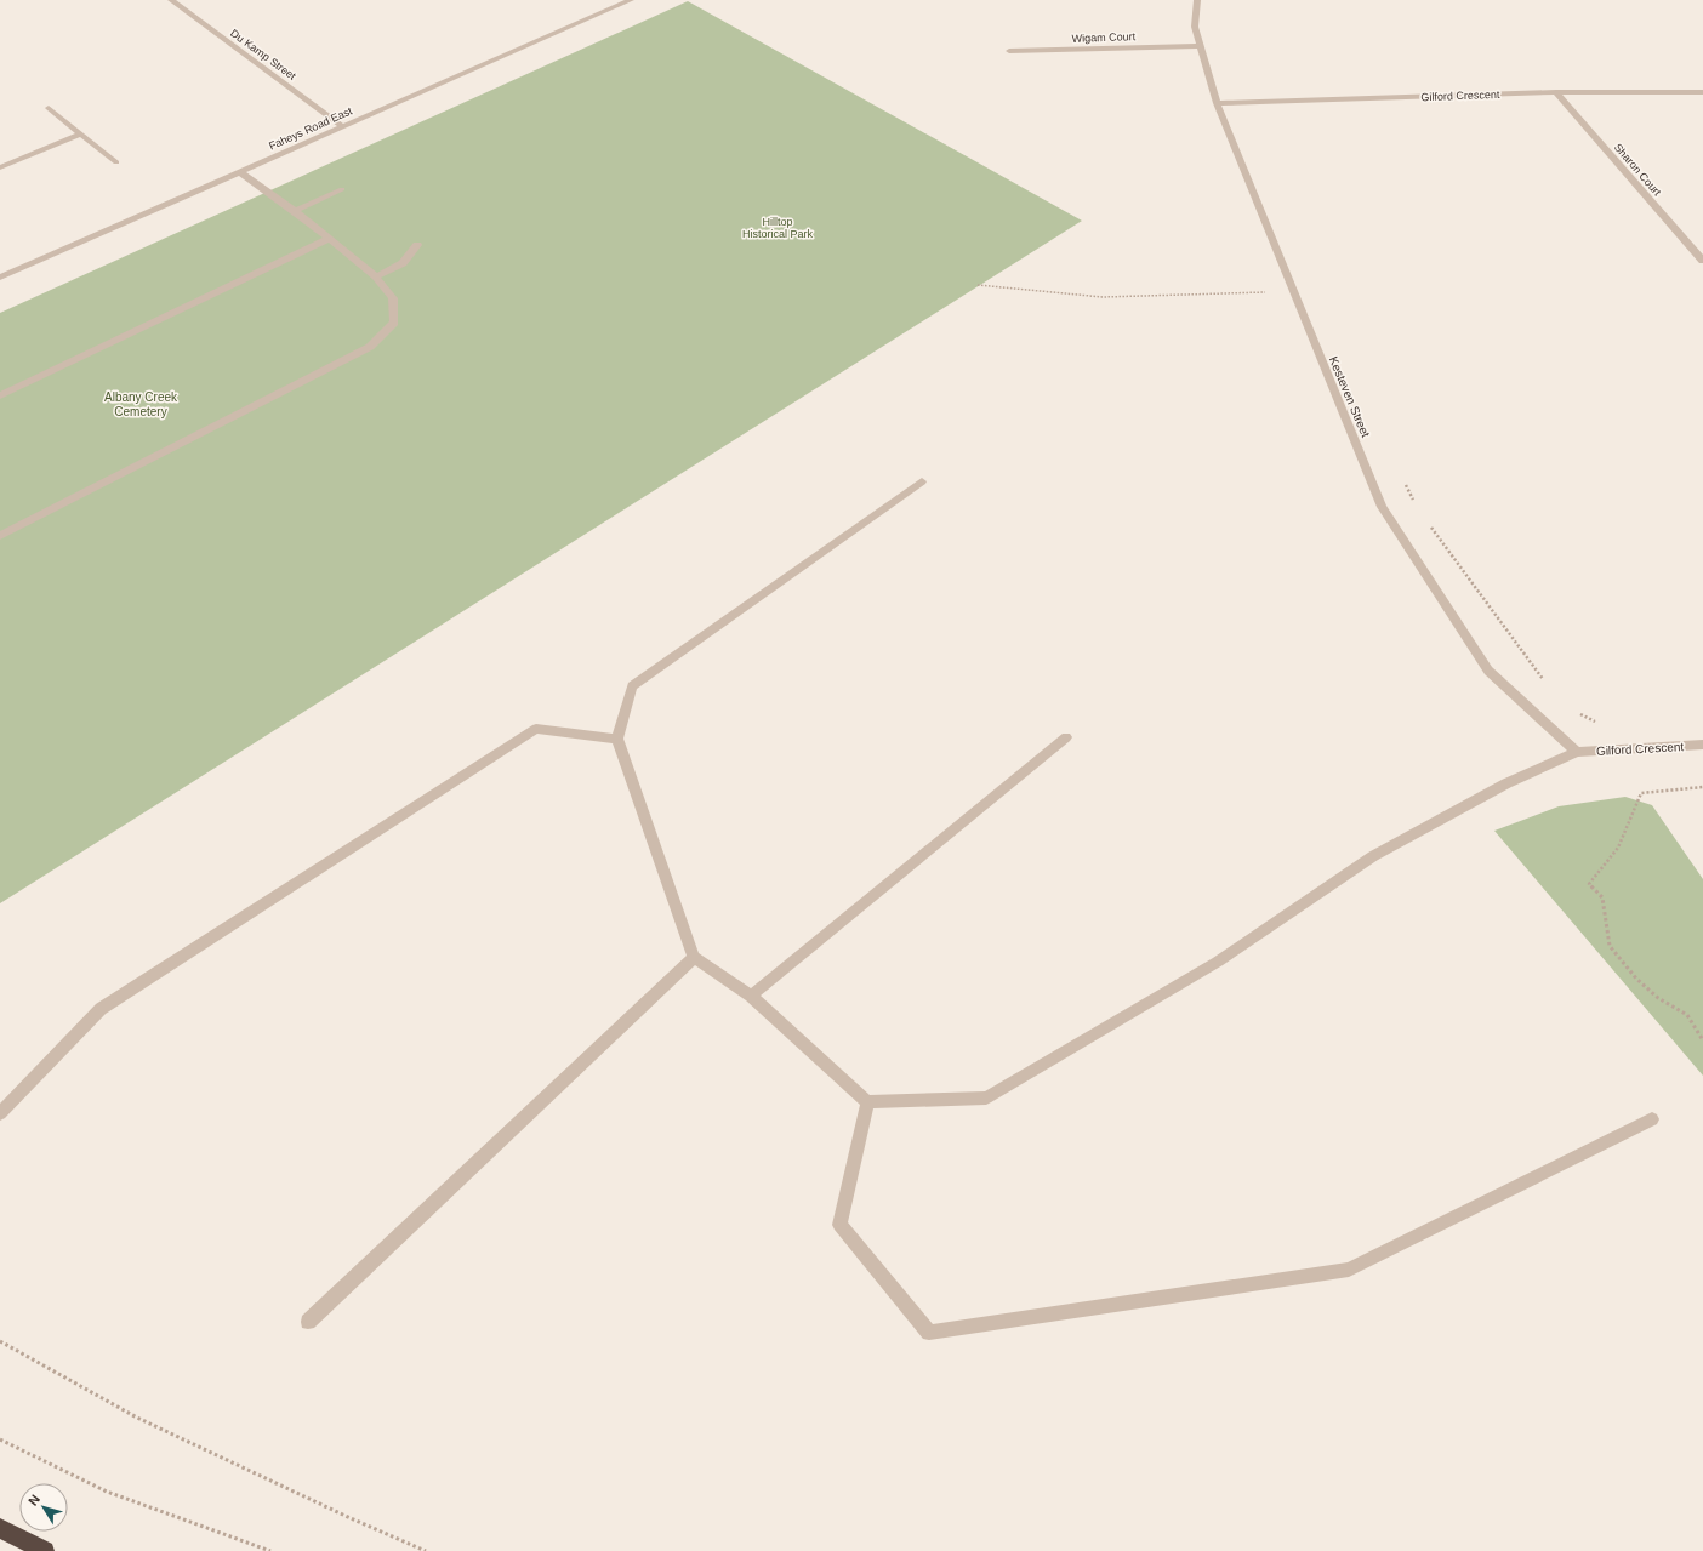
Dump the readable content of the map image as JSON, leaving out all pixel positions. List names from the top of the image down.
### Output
{
  "streets": {
    "street": [
      "Wigam Court",
      "Du Kamp Street",
      "Gilford Crescent",
      "Faheys Road East",
      "Sharon Court",
      "Kesteven Street"
    ]
  },
  "crossings": [
    ["Wigam Court", "Kesteven Street"],
    ["Du Kamp Street", "Faheys Road East"],
    ["Gilford Crescent", "Sharon Court"],
    ["Gilford Crescent", "Kesteven Street"]
  ],
  "parks": ["Hilltop Historical Park", "Albany Creek Cemetery"],
  "north": "top left"
}
